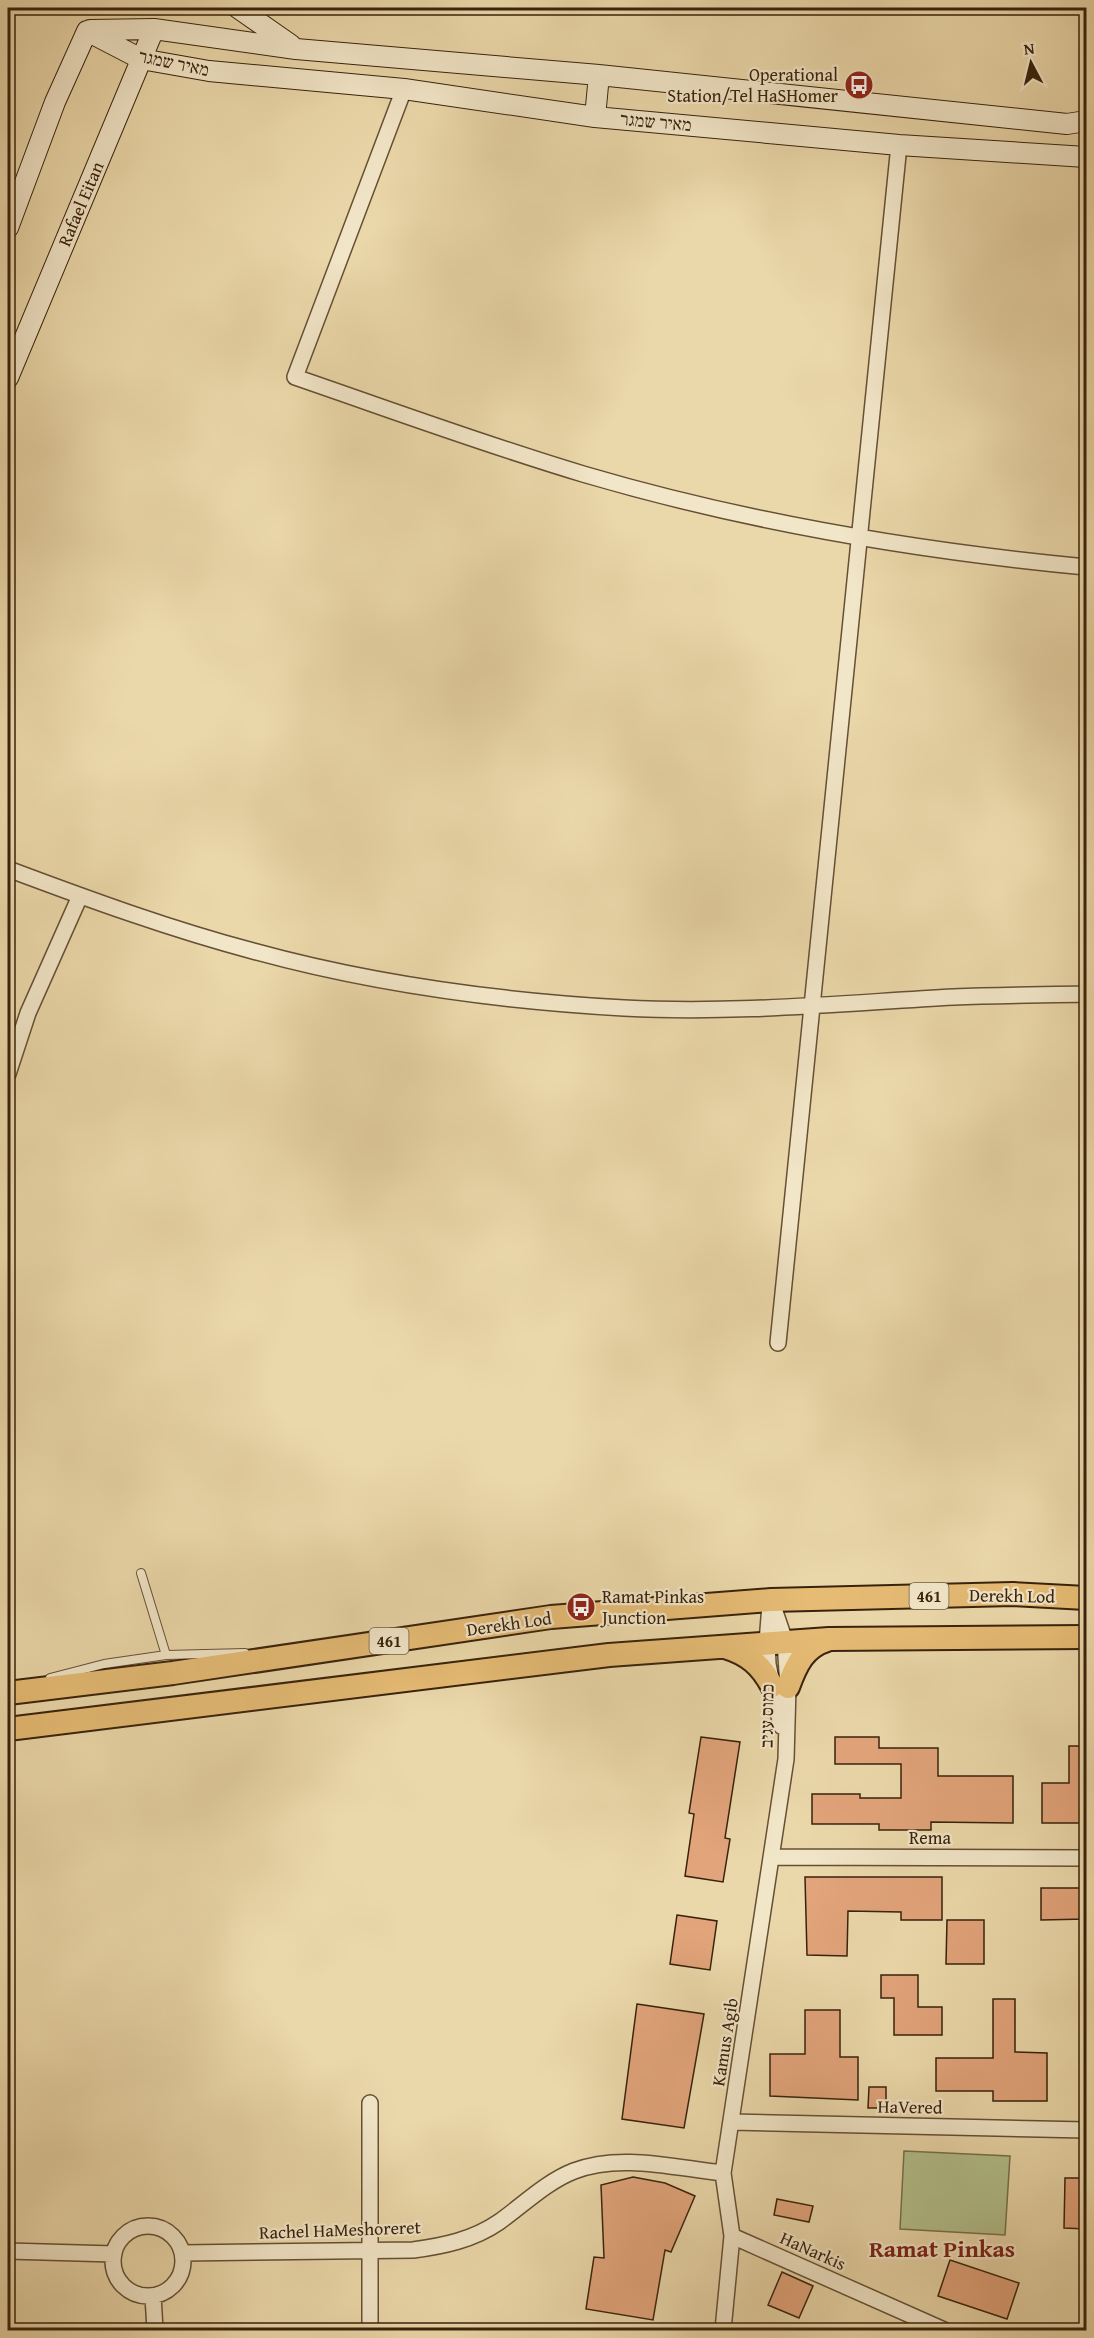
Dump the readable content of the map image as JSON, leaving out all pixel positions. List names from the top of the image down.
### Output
{
  "streets": {
    "main road": ["461", "Derekh Lod"],
    "street": [
      "מאיר שמגר",
      "Rafael Eitan",
      "כמוס עגיב",
      "Rema",
      "Kamus Agib",
      "HaVered",
      "Rachel HaMeshoreret",
      "HaNarkis"
    ]
  },
  "crossings": [
    ["מאיר שמגר", "Rafael Eitan"],
    ["461", "כמוס עגיב"],
    ["Derekh Lod", "כמוס עגיב"],
    ["כמוס עגיב", "Kamus Agib"],
    ["Rema", "Kamus Agib"],
    ["Kamus Agib", "HaVered"],
    ["Kamus Agib", "Rachel HaMeshoreret"],
    ["Kamus Agib", "HaNarkis"]
  ],
  "districts": ["Ramat Pinkas"],
  "places": {
    "bus stop": ["Operational Station/Tel HaSHomer", "Ramat Pinkas Junction"]
  },
  "north": "top"
}
